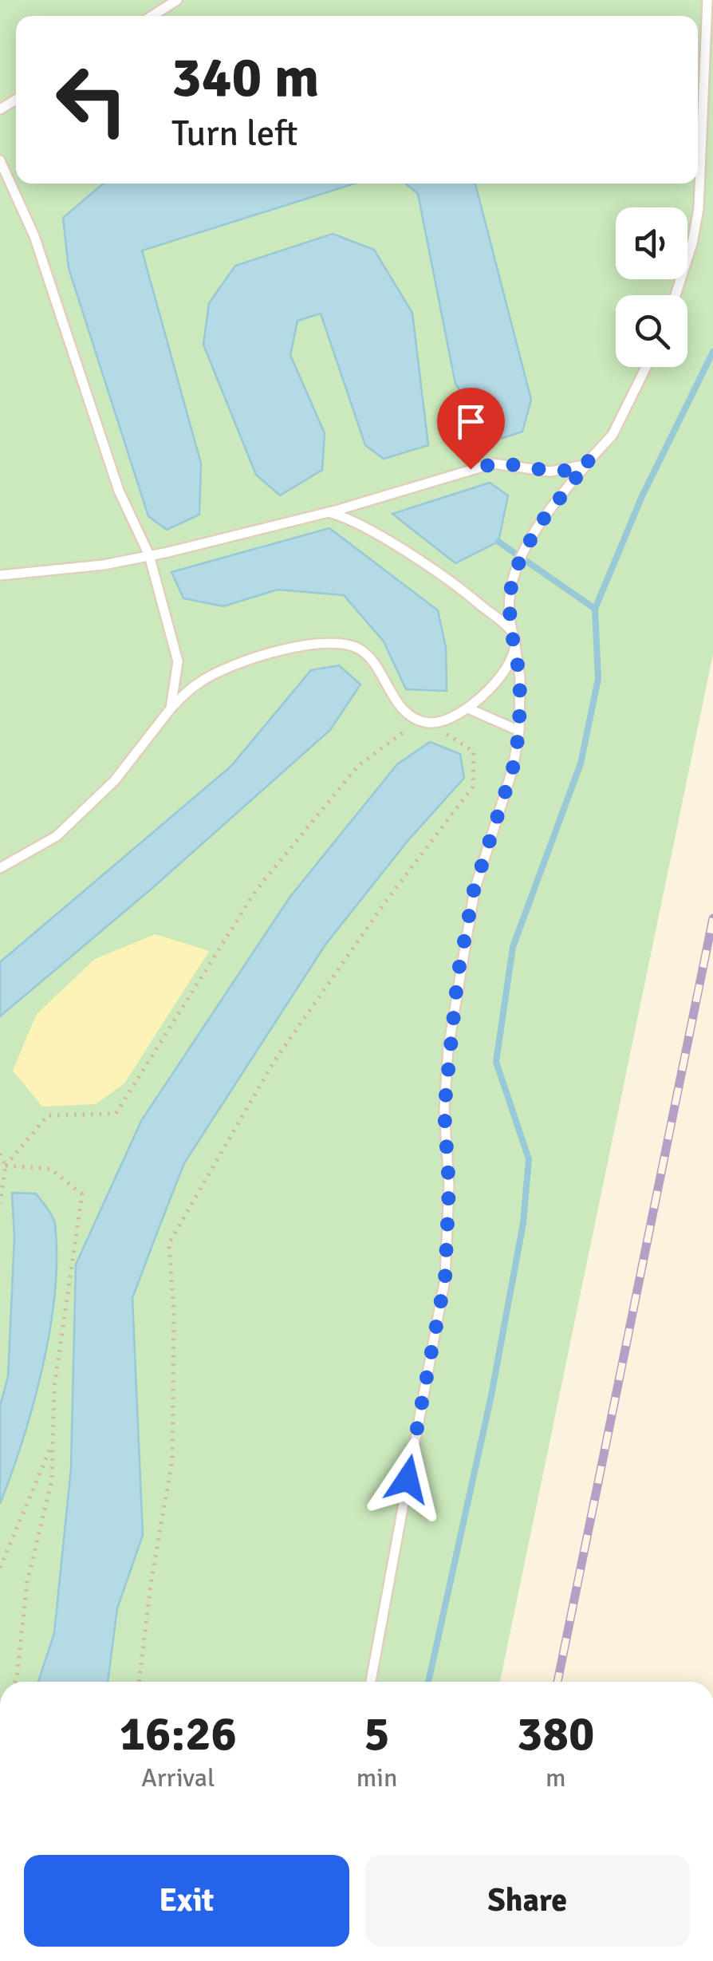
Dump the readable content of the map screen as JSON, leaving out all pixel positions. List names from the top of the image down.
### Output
{
  "page": {
    "turn": ["340 m", "Turn left"],
    "eta": [
      "16:26",
      "Arrival",
      "5",
      "min",
      "380",
      "m"
    ],
    "buttons": ["Exit", "Share"]
  }
}
